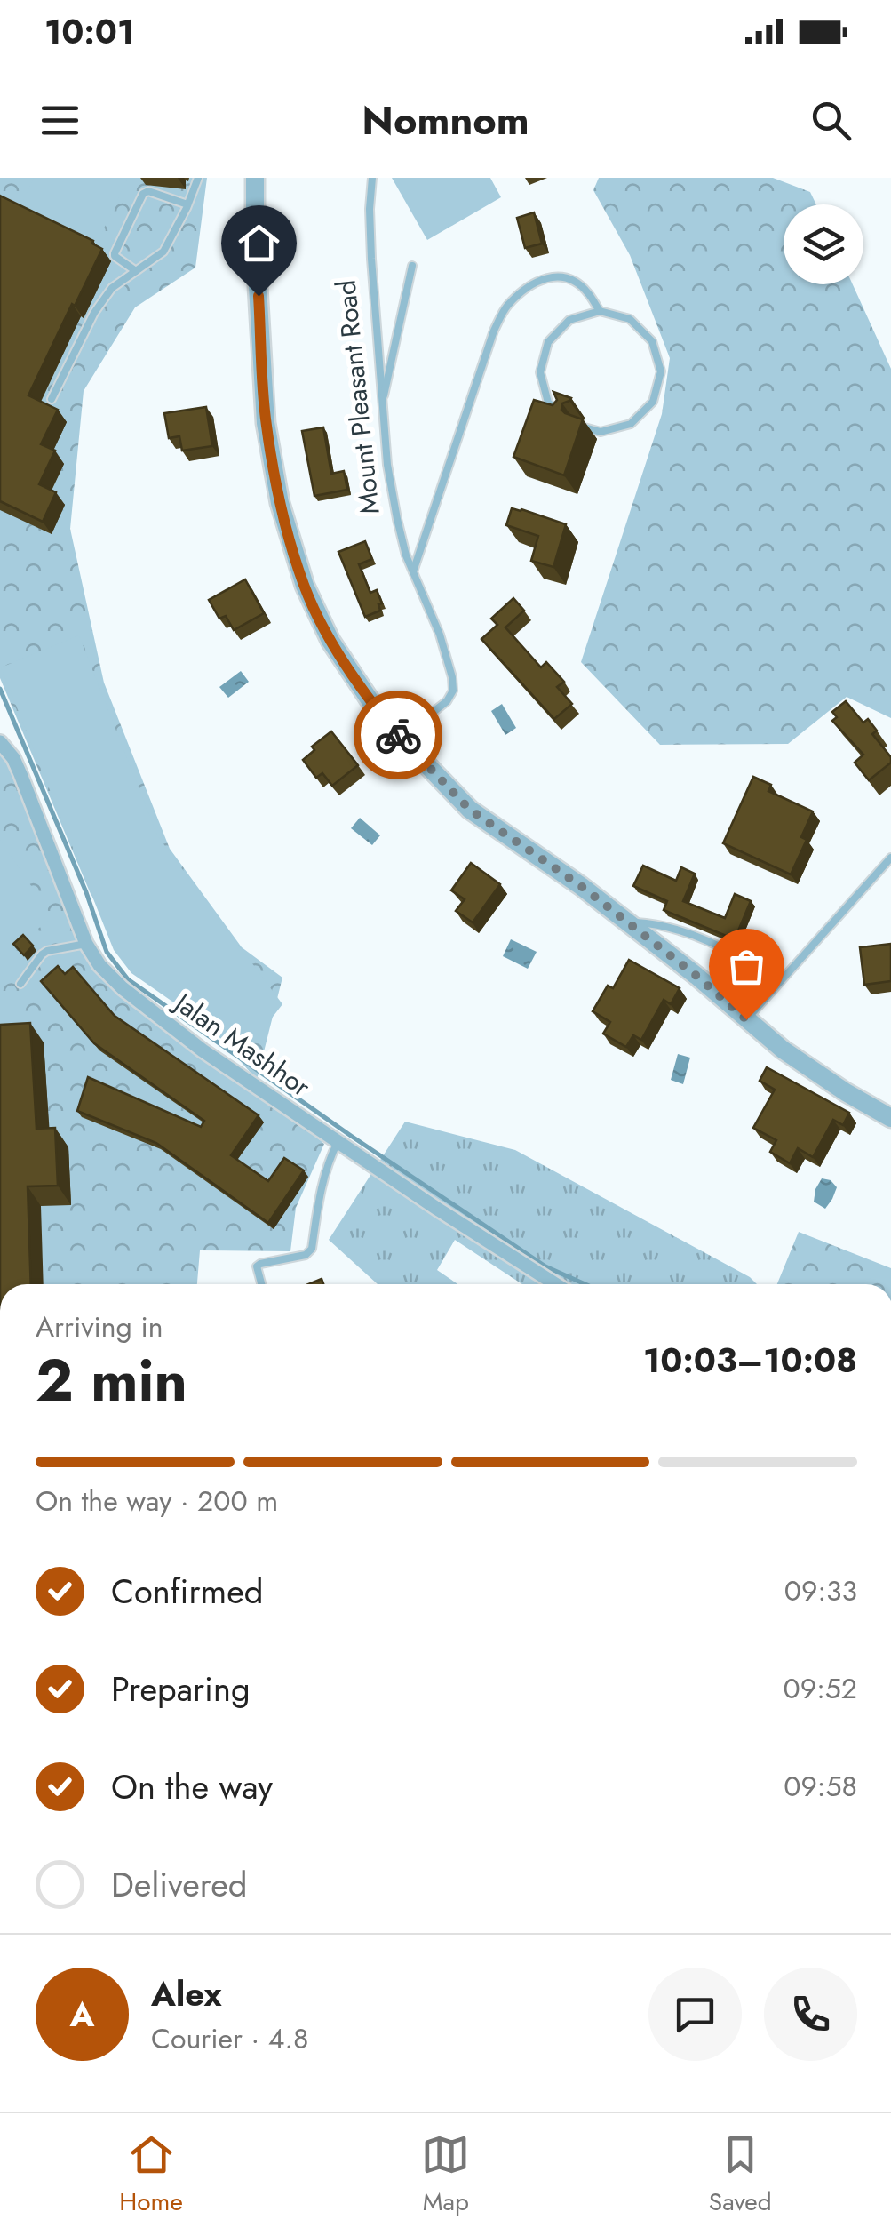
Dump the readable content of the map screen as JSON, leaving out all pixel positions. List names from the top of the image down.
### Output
{
  "streets": {
    "street": ["Jalan Mashhor"],
    "lane": ["Mount Pleasant Road"]
  },
  "page": {
    "status": "10:01",
    "header": "Nomnom",
    "heading": ["2 min", "Arriving in", "10:03–10:08"],
    "panel": ["Alex", "Courier · 4.8"],
    "bar": "On the way · 200 m",
    "list": [
      ["Confirmed", "09:33"],
      ["Preparing", "09:52"],
      ["On the way", "09:58"],
      "Delivered"
    ],
    "round": "A",
    "tabs": ["Home", "Map", "Saved"]
  }
}
